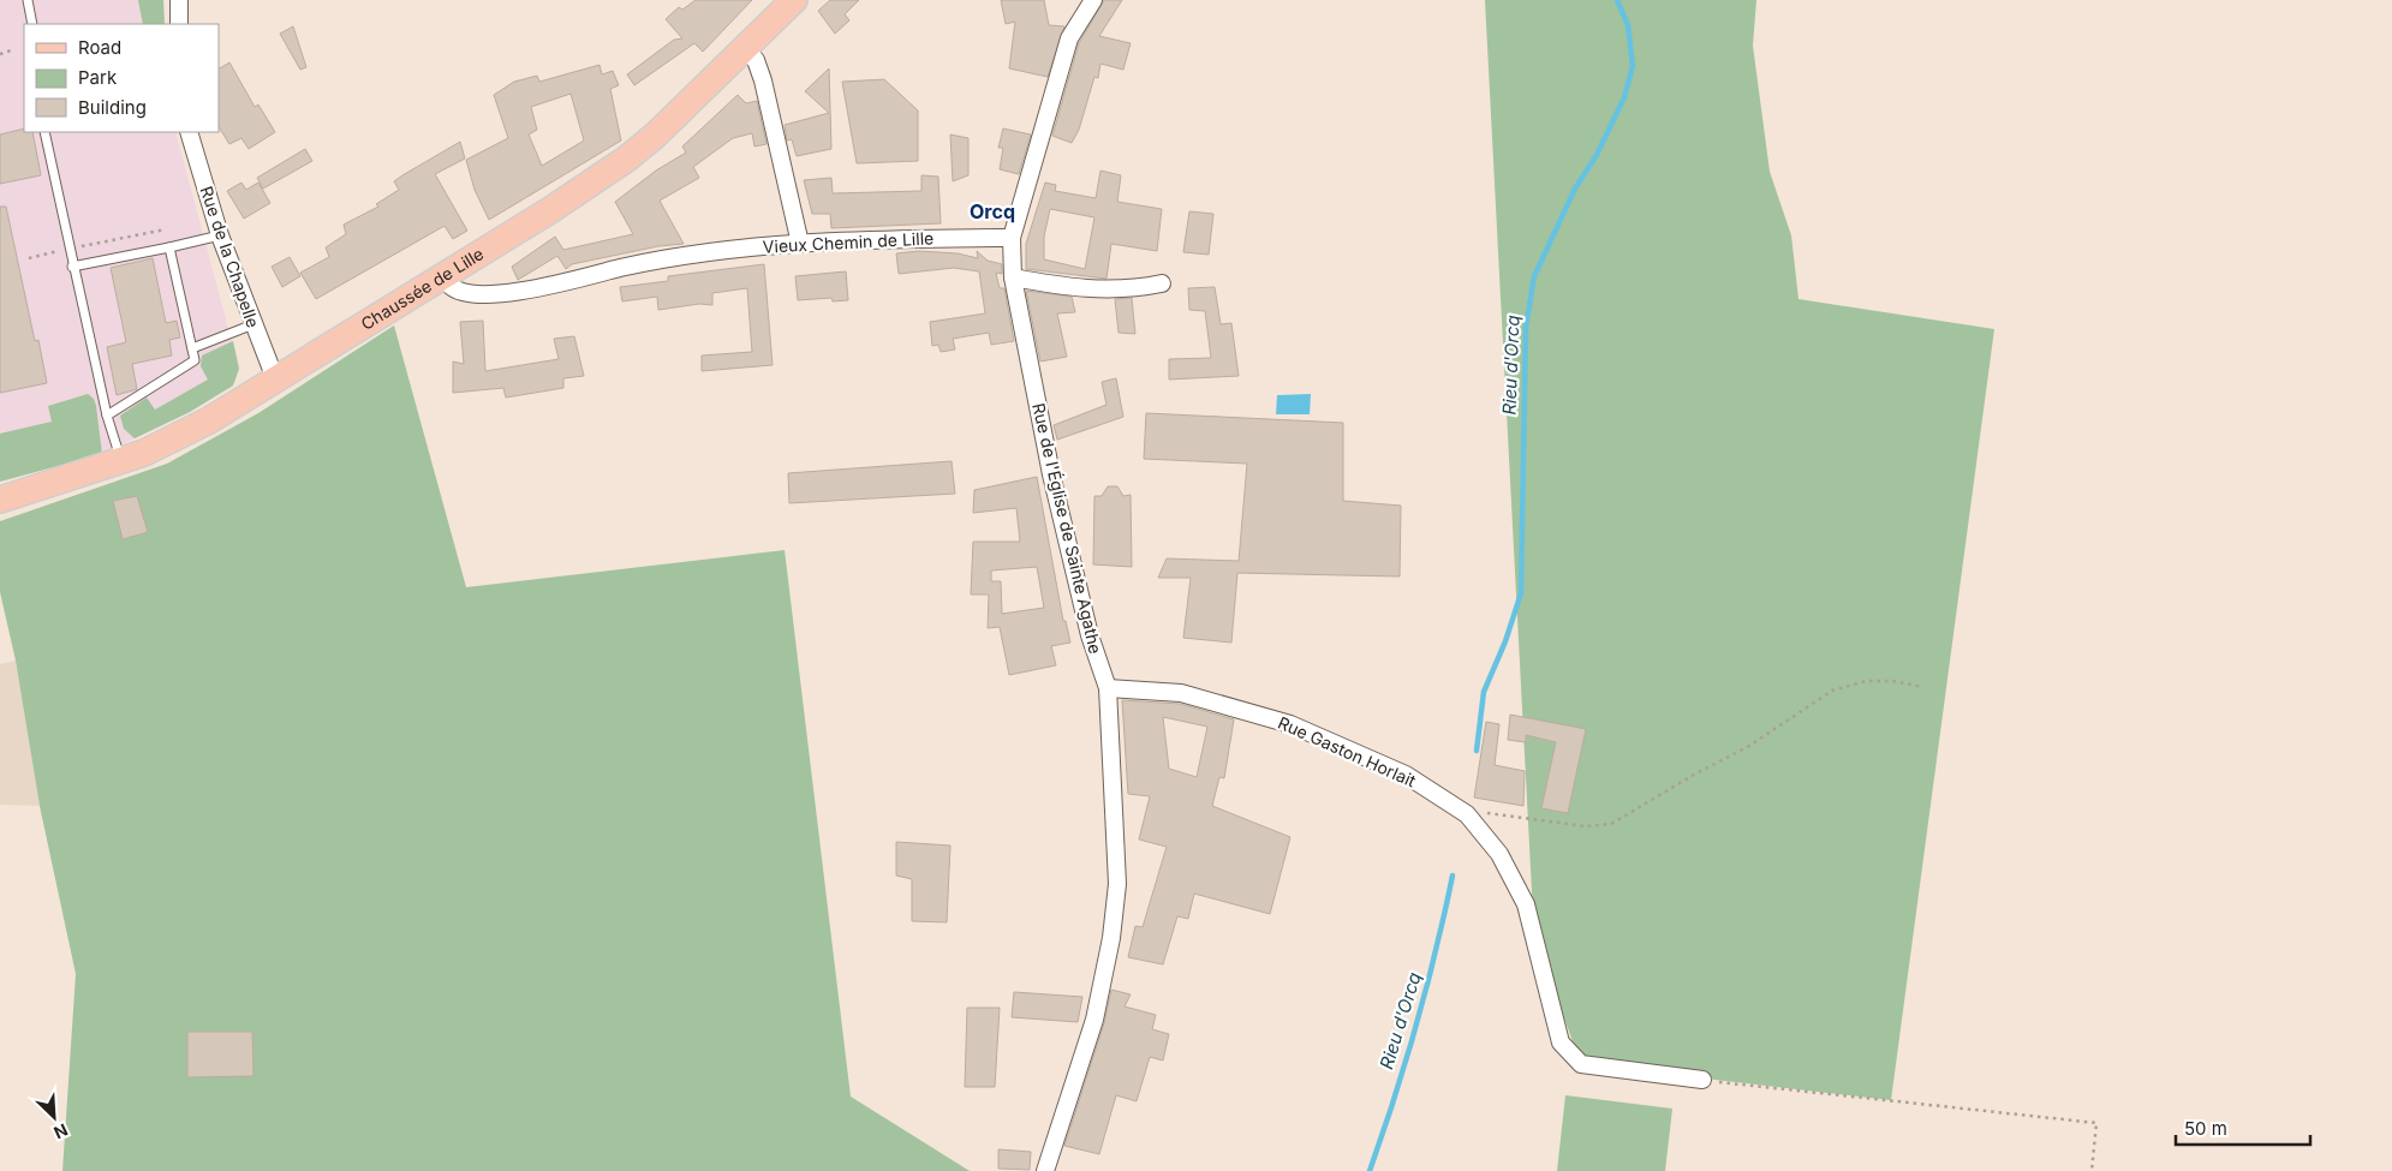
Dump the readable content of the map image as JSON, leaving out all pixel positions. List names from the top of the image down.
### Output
{
  "streets": {
    "main road": ["Chaussée de Lille"],
    "street": [
      "Vieux Chemin de Lille",
      "Rue de la Chapelle",
      "Rue de l'Église de Sainte Agathe",
      "Rue Gaston Horlait"
    ]
  },
  "crossings": [
    ["Vieux Chemin de Lille", "Chaussée de Lille"],
    ["Vieux Chemin de Lille", "Rue de l'Église de Sainte Agathe"],
    ["Rue de la Chapelle", "Chaussée de Lille"],
    ["Rue de l'Église de Sainte Agathe", "Rue Gaston Horlait"]
  ],
  "districts": ["Orcq"],
  "water": ["Rieu d'Orcq"],
  "legend": ["Road", "Park", "Building"],
  "scale_bar": "50 m",
  "north": "bottom right"
}
